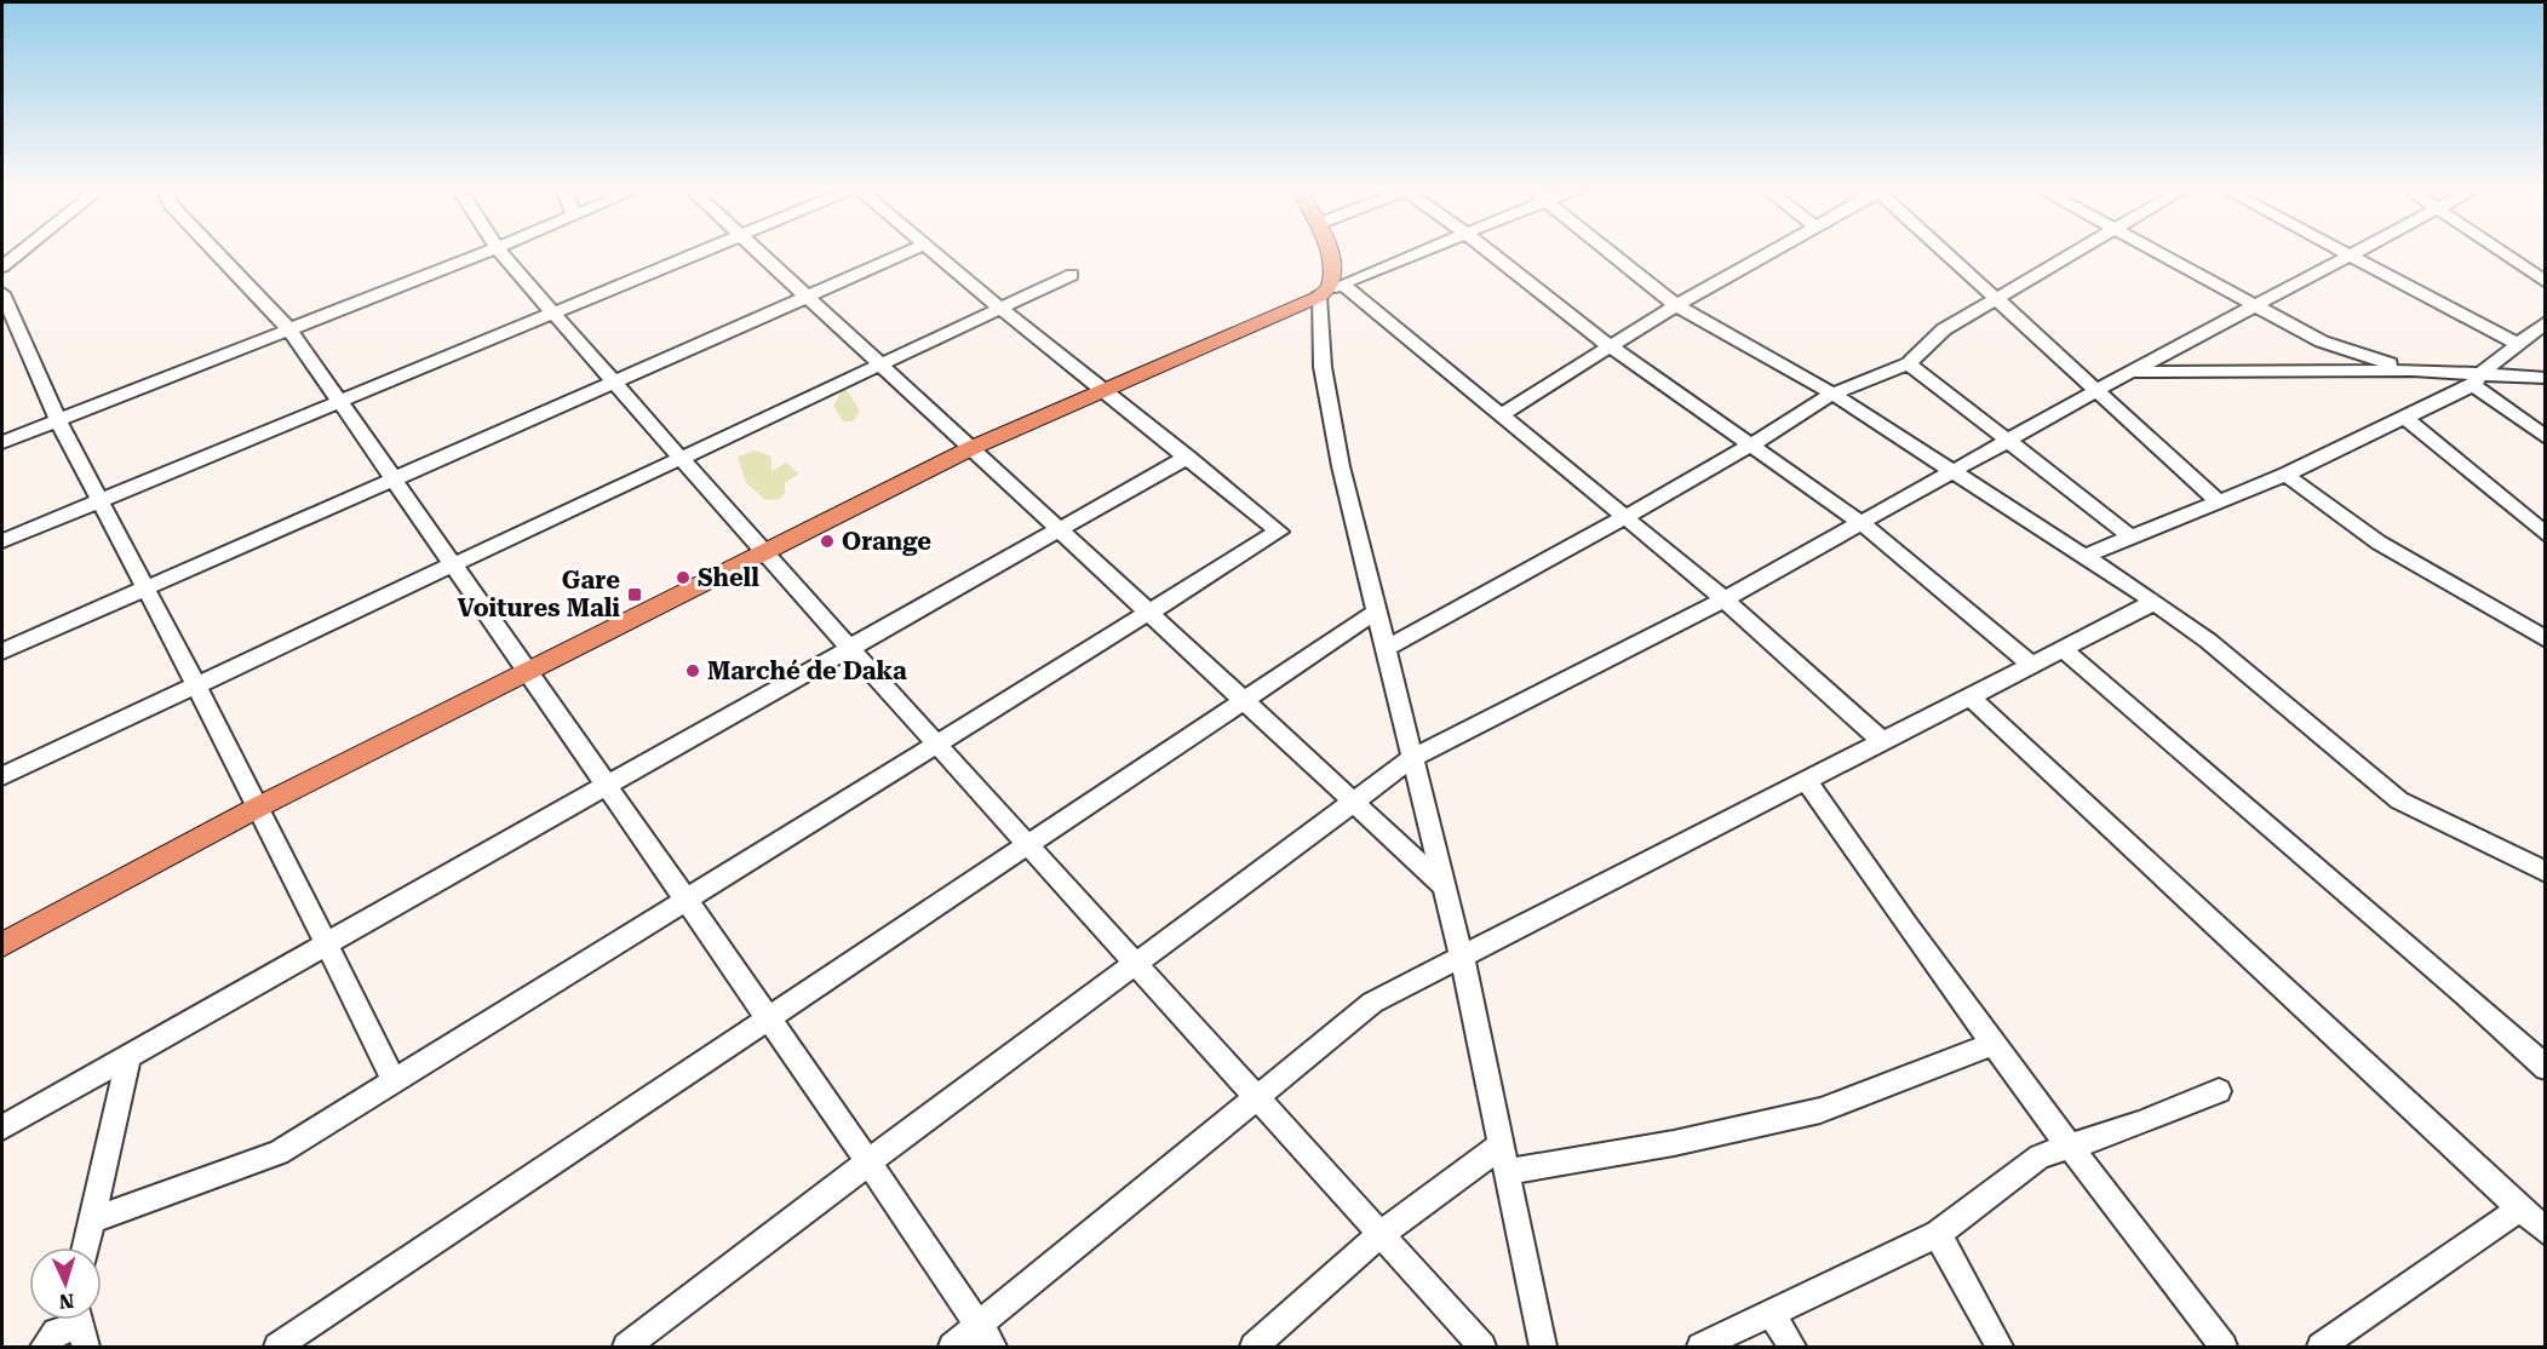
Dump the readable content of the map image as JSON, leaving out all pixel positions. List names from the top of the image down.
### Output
{
  "places": {
    "other": ["Orange", "Shell", "Marché de Daka"],
    "transit": ["Gare Voitures Mali"]
  },
  "north": "bottom"
}
